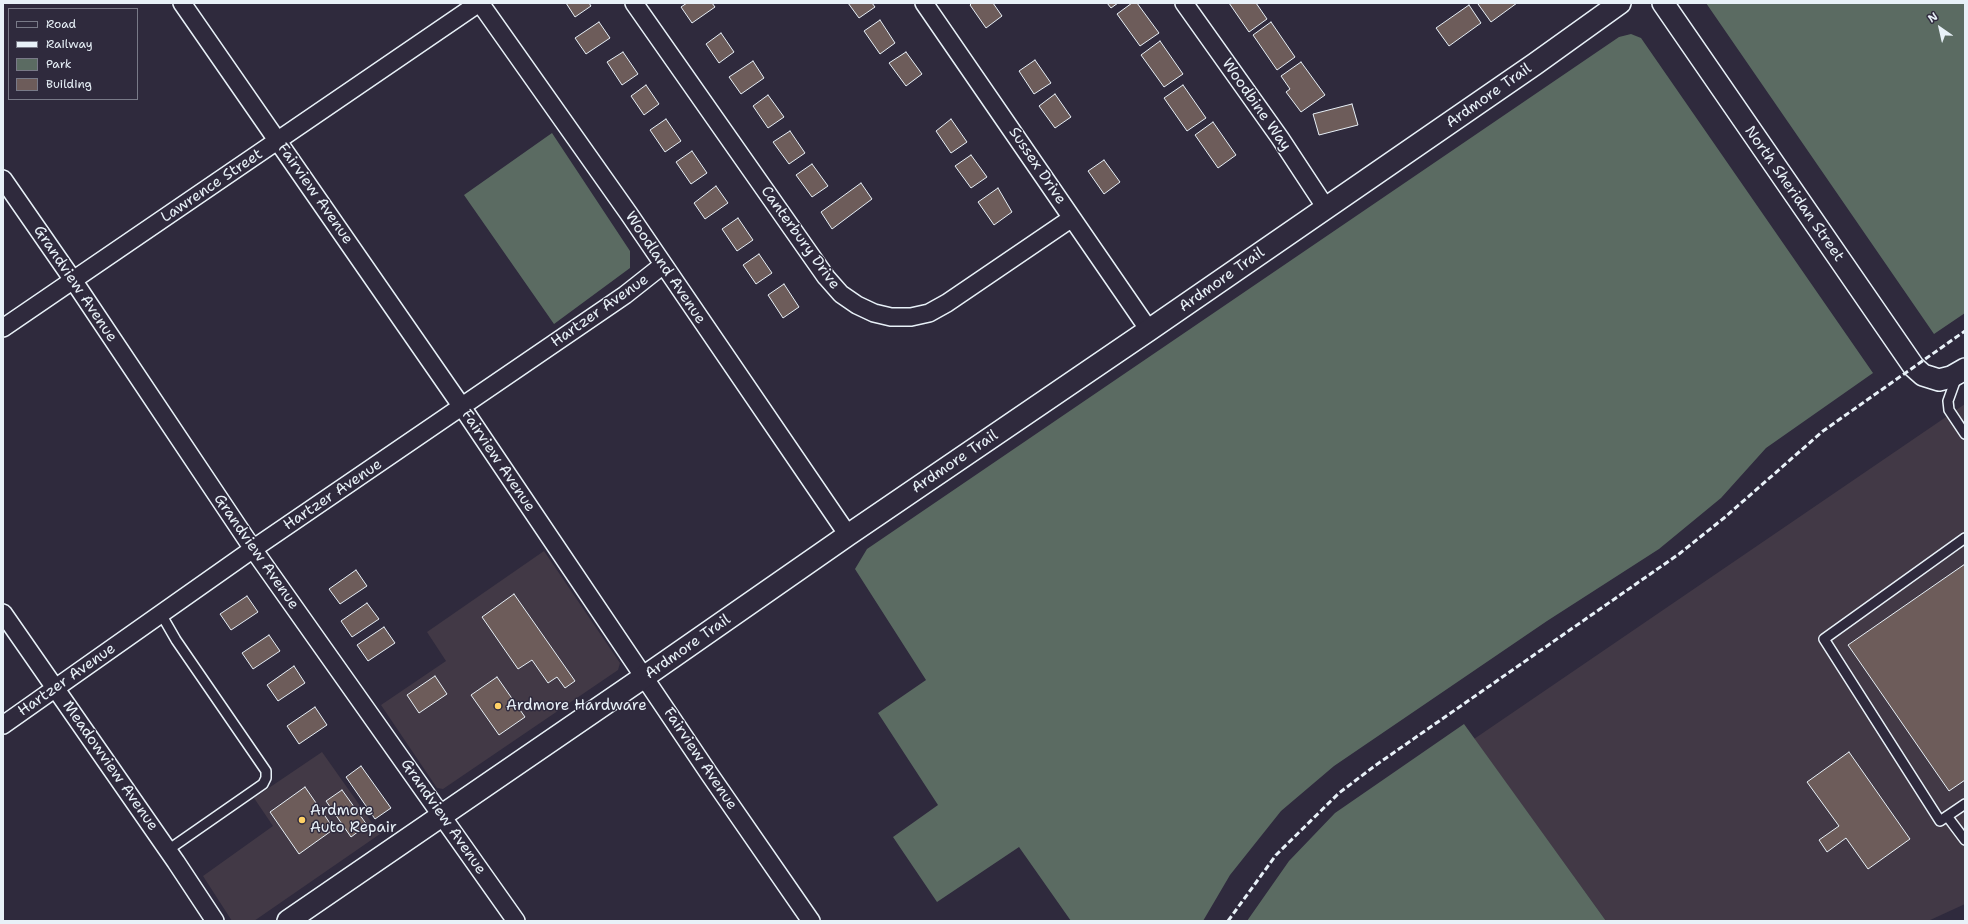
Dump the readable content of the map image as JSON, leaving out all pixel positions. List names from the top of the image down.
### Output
{
  "streets": {
    "street": [
      "Ardmore Trail",
      "Woodbine Way",
      "Sussex Drive",
      "Lawrence Street",
      "Fairview Avenue",
      "North Sheridan Street",
      "Canterbury Drive",
      "Woodland Avenue",
      "Grandview Avenue",
      "Hartzer Avenue",
      "Meadowview Avenue"
    ]
  },
  "crossings": [
    ["Ardmore Trail", "Woodbine Way"],
    ["Ardmore Trail", "Sussex Drive"],
    ["Ardmore Trail", "Fairview Avenue"],
    ["Ardmore Trail", "Woodland Avenue"],
    ["Ardmore Trail", "Grandview Avenue"],
    ["Sussex Drive", "Canterbury Drive"],
    ["Lawrence Street", "Fairview Avenue"],
    ["Lawrence Street", "Woodland Avenue"],
    ["Lawrence Street", "Grandview Avenue"],
    ["Fairview Avenue", "Hartzer Avenue"],
    ["Woodland Avenue", "Hartzer Avenue"],
    ["Grandview Avenue", "Hartzer Avenue"],
    ["Hartzer Avenue", "Meadowview Avenue"]
  ],
  "places": ["Ardmore Hardware", "Ardmore Auto Repair"],
  "legend": [
    "Road",
    "Railway",
    "Park",
    "Building"
  ],
  "north": "top left"
}
